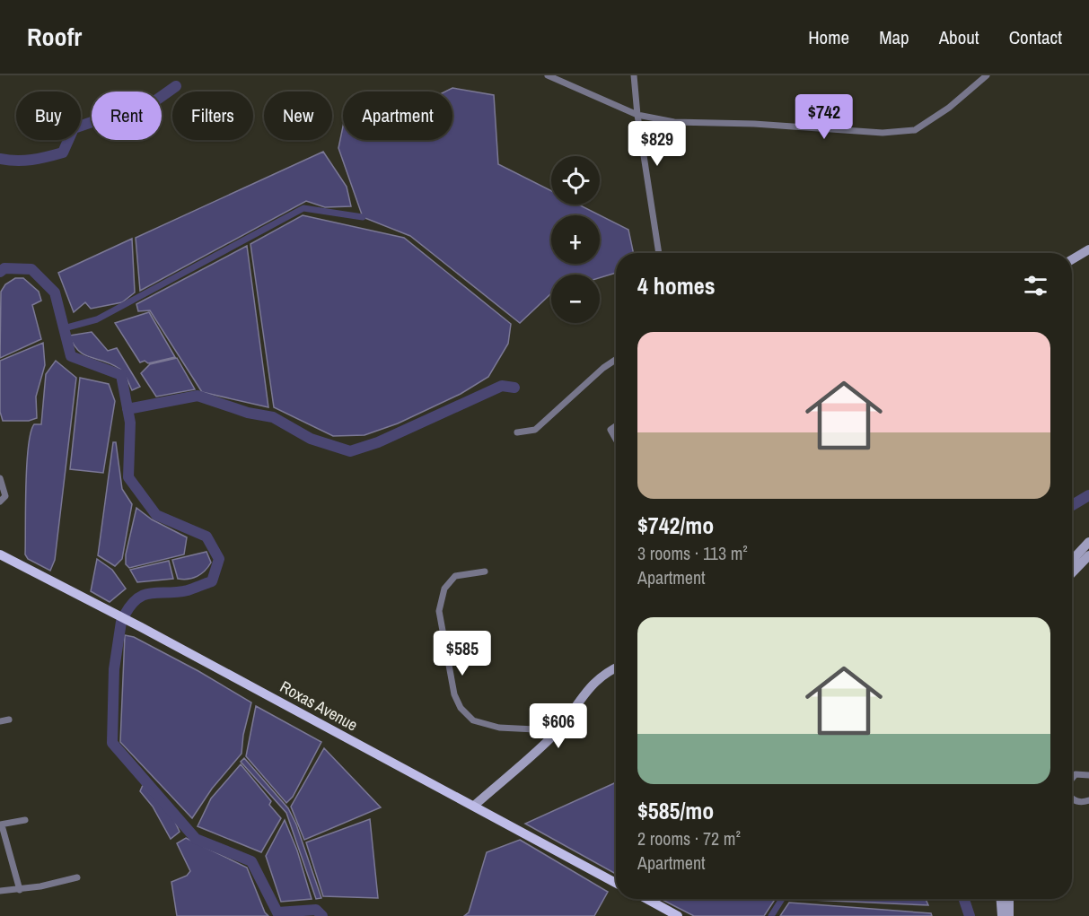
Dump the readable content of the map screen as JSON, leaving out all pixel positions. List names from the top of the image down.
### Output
{
  "streets": {
    "main road": ["Roxas Avenue"]
  },
  "page": {
    "header": "Roofr",
    "nav": [
      "Home",
      "Map",
      "About",
      "Contact"
    ],
    "chip": [
      "Buy",
      "Rent",
      "Filters",
      "New",
      "Apartment"
    ],
    "price": [
      "$742",
      "$829",
      "$585",
      "$606"
    ],
    "map_buttons": ["+", "−"],
    "heading": "4 homes",
    "list": [
      {
        "name": "$742/mo",
        "note": "3 rooms · 113 m² · Apartment"
      },
      {
        "name": "$585/mo",
        "note": "2 rooms · 72 m² · Apartment"
      }
    ]
  }
}
